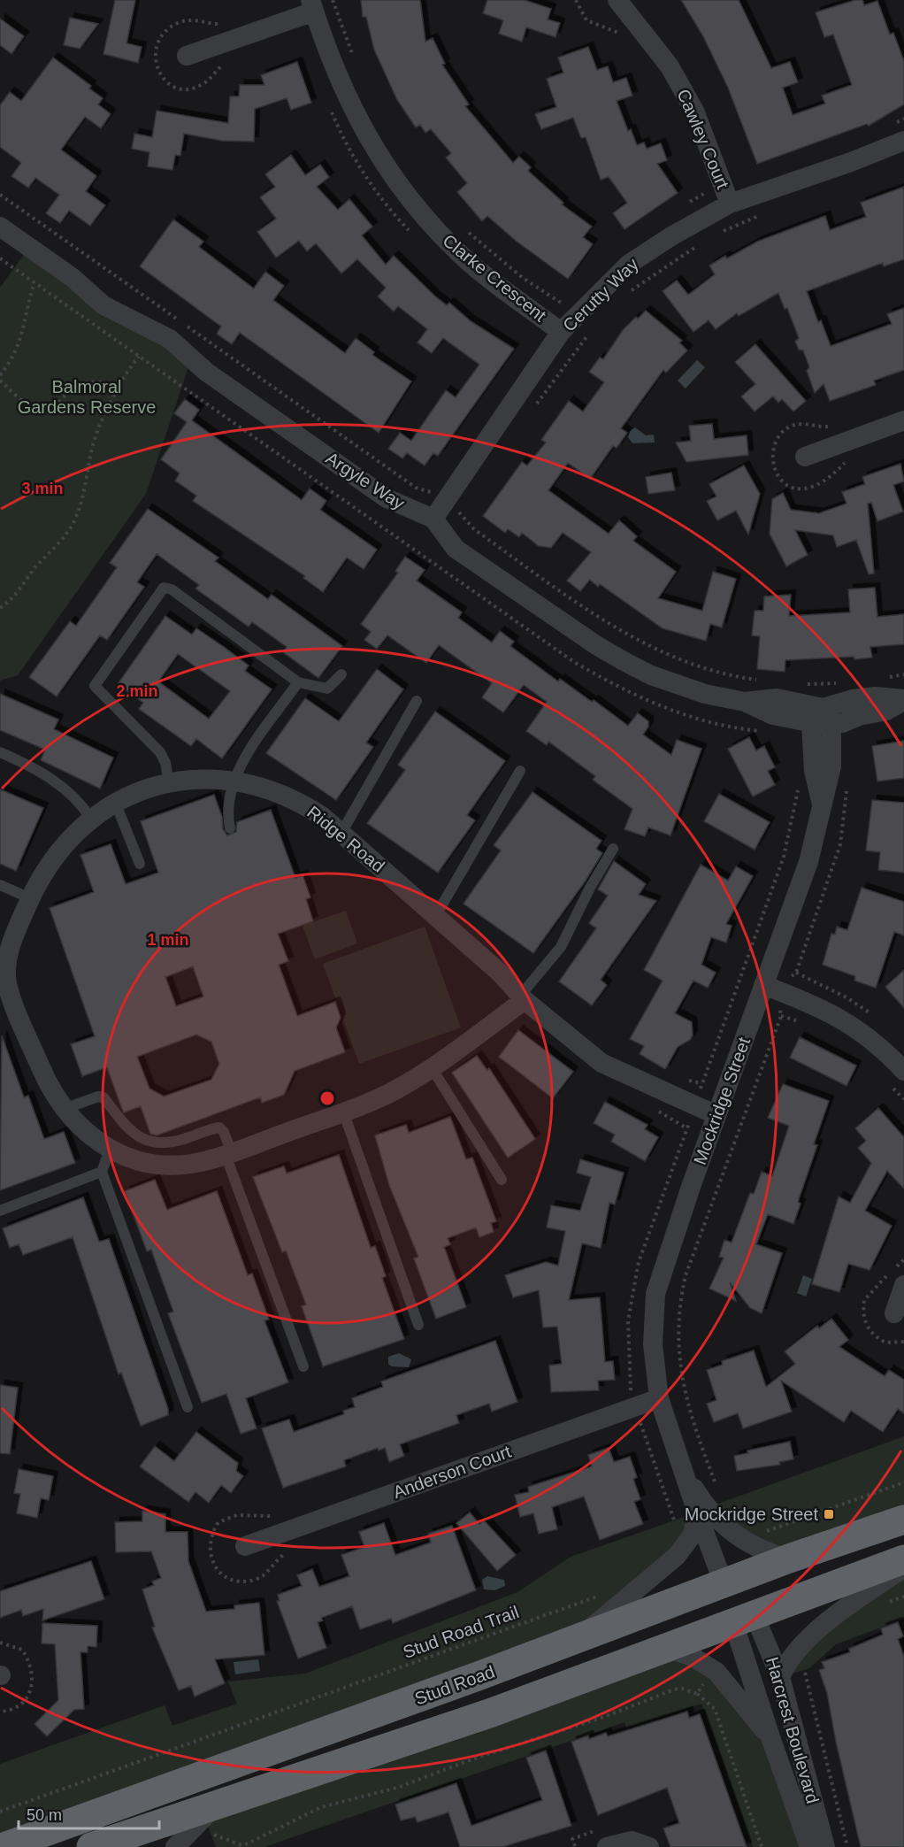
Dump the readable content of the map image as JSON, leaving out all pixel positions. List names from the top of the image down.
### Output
{
  "streets": {
    "highway": ["Stud Road"],
    "street": [
      "Cawley Court",
      "Clarke Crescent",
      "Cerutty Way",
      "Argyle Way",
      "Ridge Road",
      "Mockridge Street",
      "Anderson Court",
      "Harcrest Boulevard"
    ],
    "path": ["Stud Road Trail"]
  },
  "crossings": [
    ["Cawley Court", "Cerutty Way"],
    ["Clarke Crescent", "Cerutty Way"],
    ["Cerutty Way", "Argyle Way"],
    ["Ridge Road", "Mockridge Street"],
    ["Mockridge Street", "Anderson Court"],
    ["Mockridge Street", "Stud Road"]
  ],
  "parks": ["Balmoral Gardens Reserve"],
  "places": {
    "transit": ["Mockridge Street"]
  },
  "scale_bar": "50 m",
  "rings": ["3 min", "2 min", "1 min"]
}
